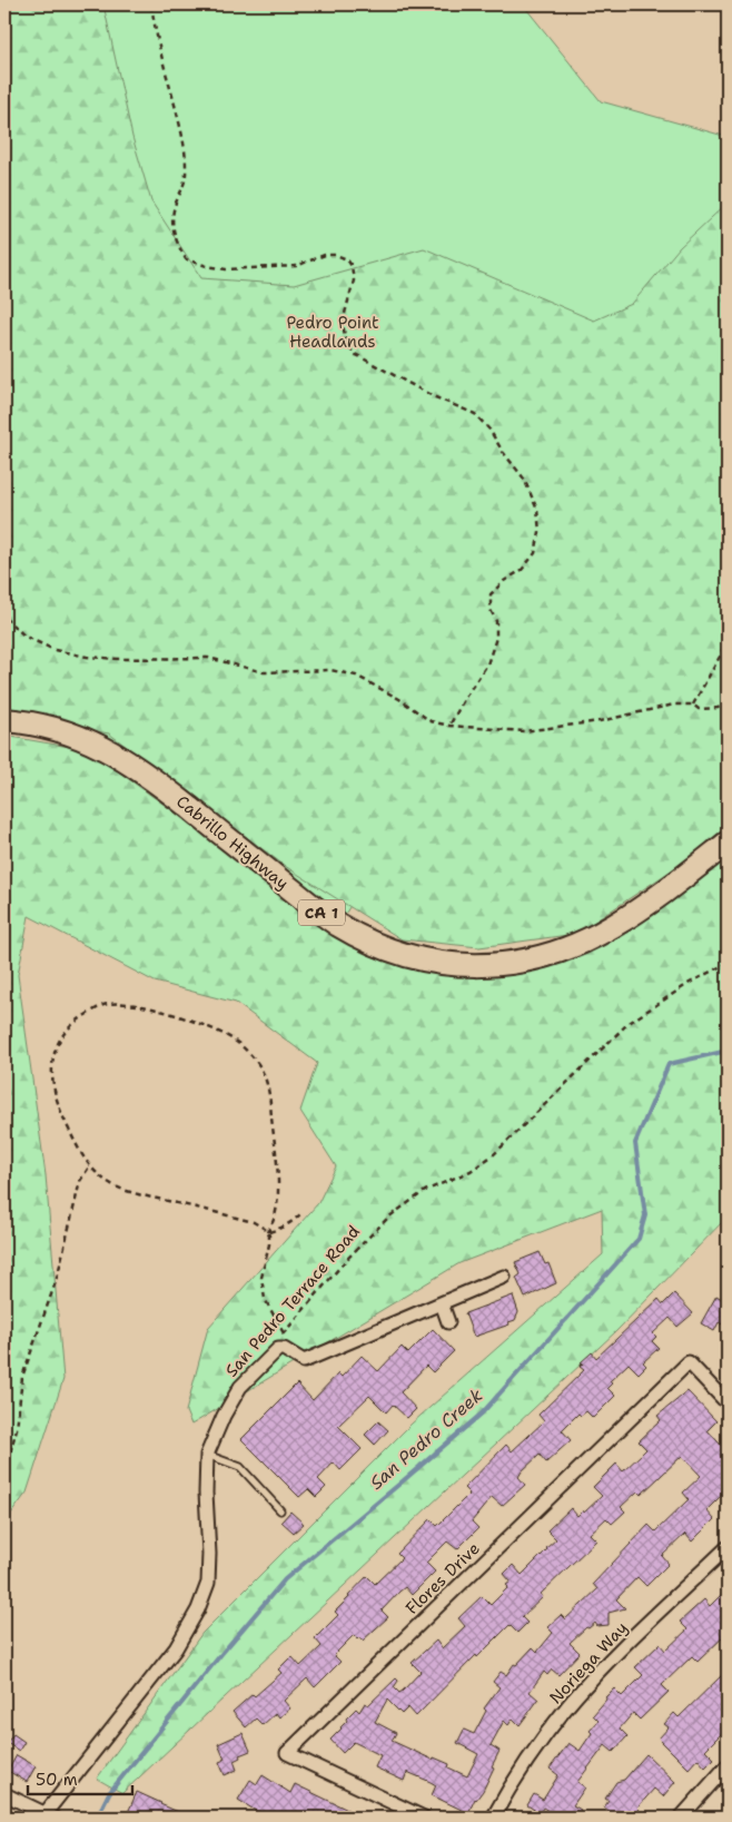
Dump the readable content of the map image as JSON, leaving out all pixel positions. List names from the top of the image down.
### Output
{
  "streets": {
    "highway": ["Cabrillo Highway", "CA 1"],
    "street": ["San Pedro Terrace Road", "Flores Drive", "Noriega Way"]
  },
  "water": ["San Pedro Creek"],
  "parks": ["Pedro Point Headlands"],
  "scale_bar": "50 m"
}
